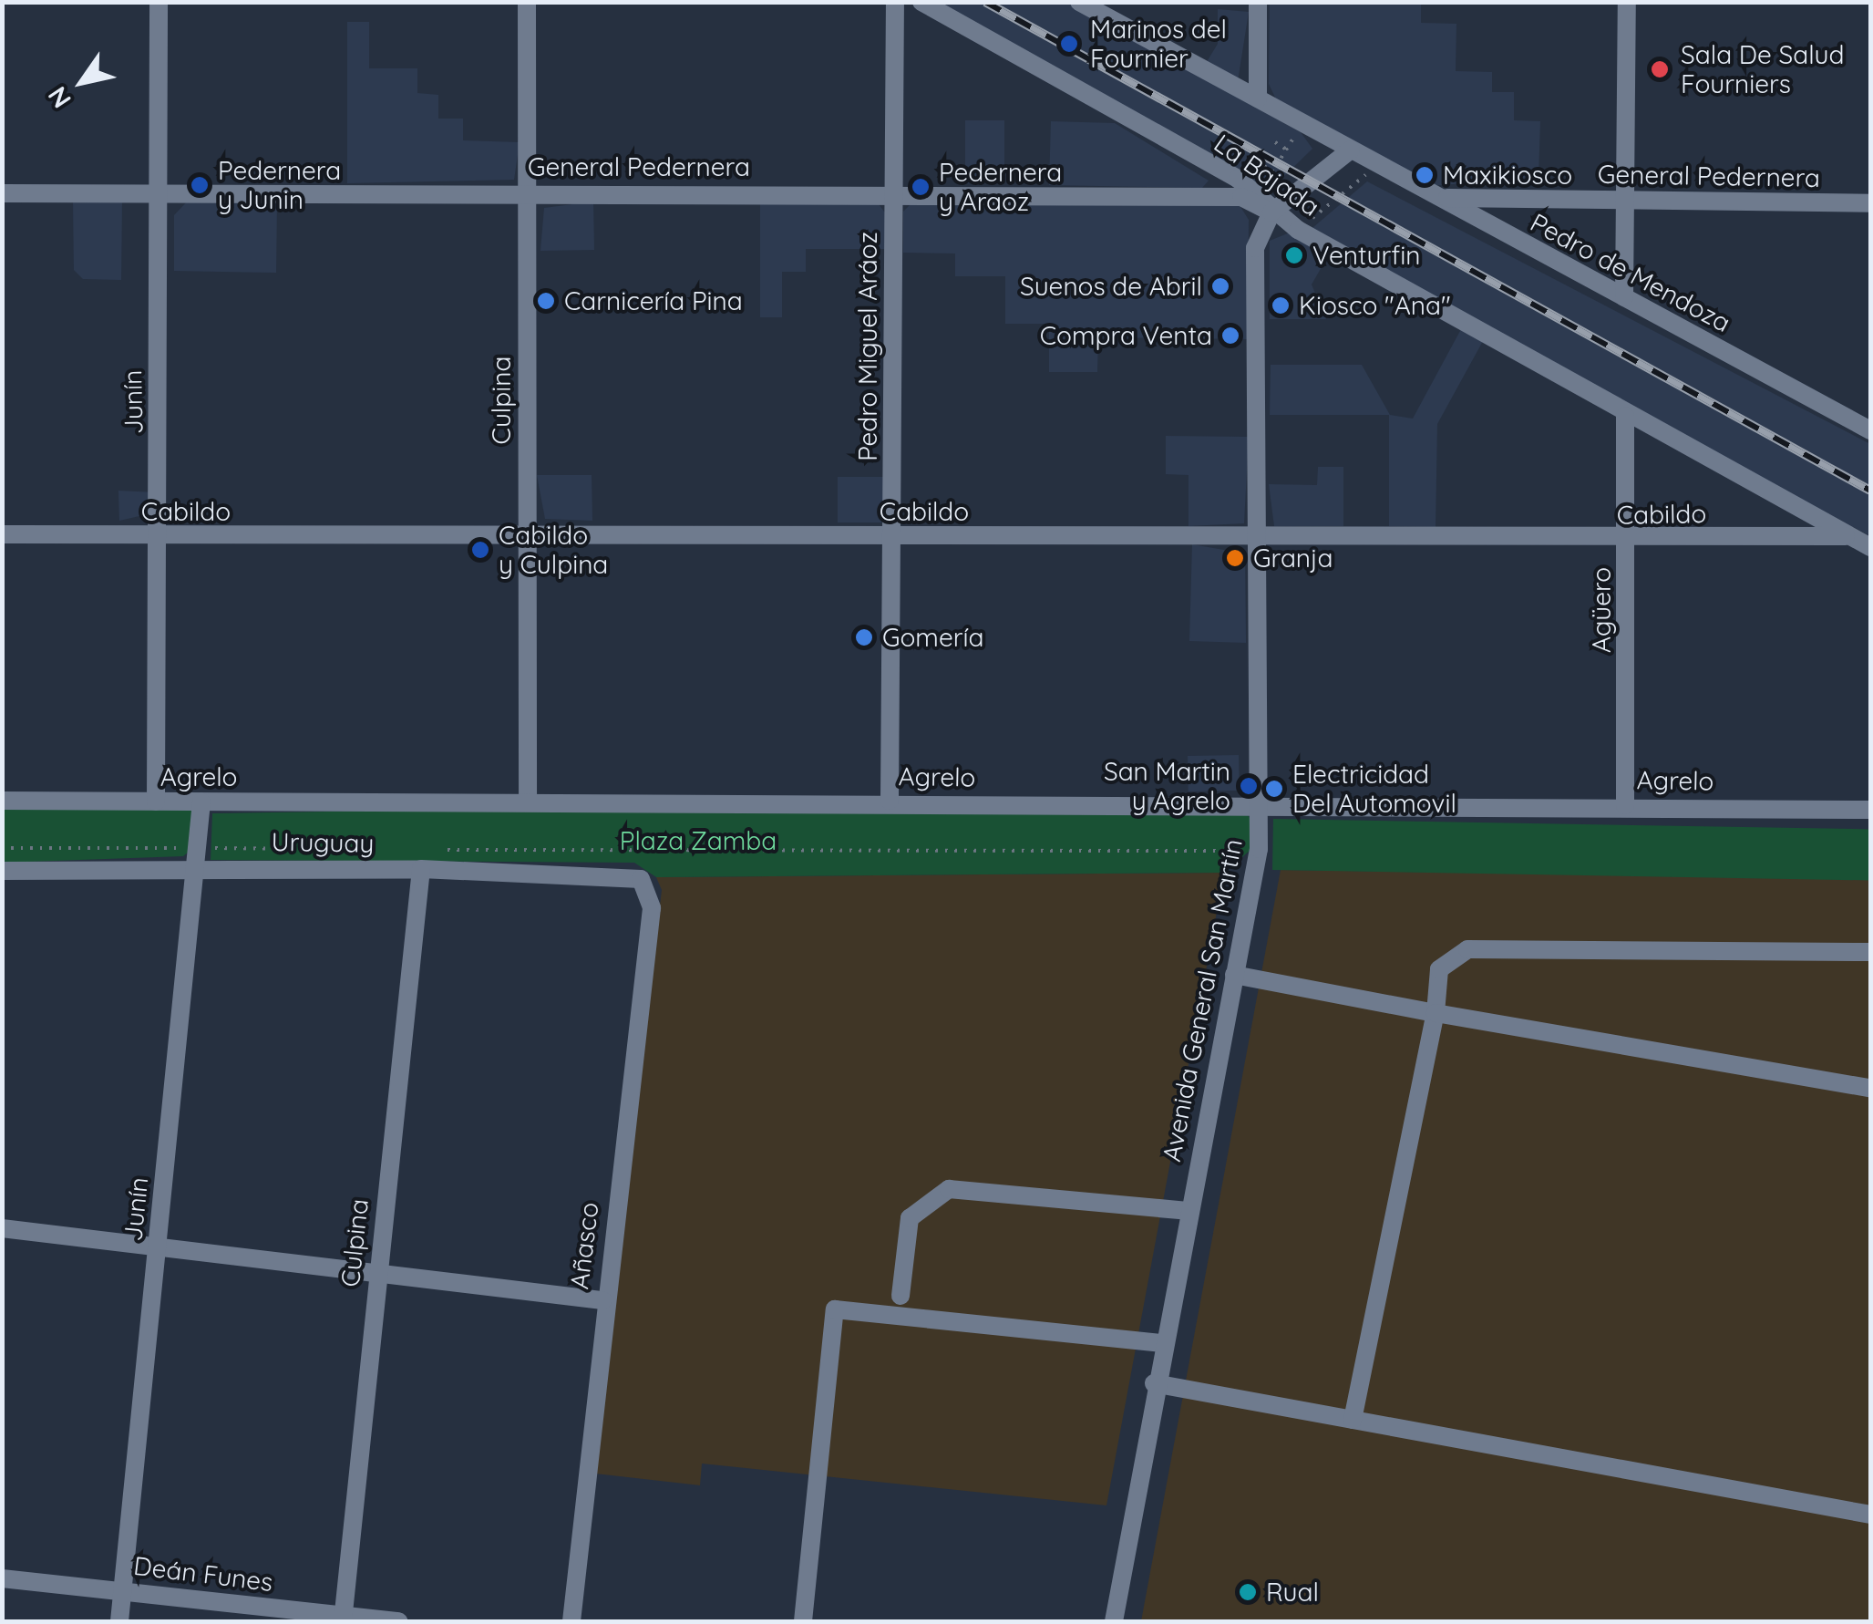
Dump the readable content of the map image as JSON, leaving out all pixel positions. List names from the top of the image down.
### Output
{
  "streets": {
    "street": [
      "General Pedernera",
      "La Bajada",
      "Pedro de Mendoza",
      "Pedro Miguel Aráoz",
      "Culpina",
      "Junín",
      "Cabildo",
      "Agüero",
      "Agrelo",
      "Uruguay",
      "Avenida General San Martín",
      "Añasco",
      "Deán Funes"
    ]
  },
  "crossings": [
    ["General Pedernera", "La Bajada"],
    ["General Pedernera", "Pedro de Mendoza"],
    ["General Pedernera", "Pedro Miguel Aráoz"],
    ["General Pedernera", "Culpina"],
    ["General Pedernera", "Junín"],
    ["General Pedernera", "Avenida General San Martín"],
    ["La Bajada", "Cabildo"],
    ["La Bajada", "Agüero"],
    ["La Bajada", "Avenida General San Martín"],
    ["Pedro de Mendoza", "Avenida General San Martín"],
    ["Pedro Miguel Aráoz", "Cabildo"],
    ["Pedro Miguel Aráoz", "Agrelo"],
    ["Culpina", "Cabildo"],
    ["Culpina", "Agrelo"],
    ["Culpina", "Uruguay"],
    ["Culpina", "Deán Funes"],
    ["Junín", "Cabildo"],
    ["Junín", "Agrelo"],
    ["Junín", "Uruguay"],
    ["Junín", "Deán Funes"],
    ["Cabildo", "Agüero"],
    ["Cabildo", "Avenida General San Martín"],
    ["Agüero", "Agrelo"],
    ["Agrelo", "Avenida General San Martín"],
    ["Uruguay", "Añasco"]
  ],
  "parks": ["Plaza Zamba"],
  "places": [
    "Marinos del Fournier",
    "Sala De Salud Fourniers",
    "Maxikiosco",
    "Pedernera y Junin",
    "Pedernera y Araoz",
    "Venturfin",
    "Suenos de Abril",
    "Carnicería Pina",
    "Kiosco \"Ana\"",
    "Compra Venta",
    "Cabildo y Culpina",
    "Granja",
    "Gomería",
    "San Martin y Agrelo",
    "Electricidad Del Automovil",
    "Rual"
  ],
  "north": "bottom left"
}
